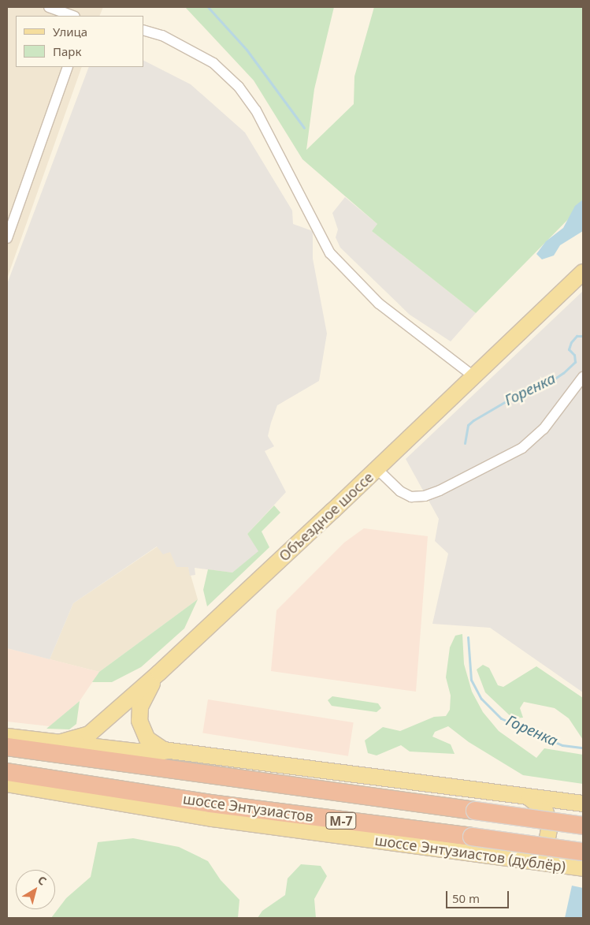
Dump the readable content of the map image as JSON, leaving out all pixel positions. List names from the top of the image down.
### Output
{
  "streets": {
    "highway": ["шоссе Энтузиастов", "М-7"],
    "main road": ["Объездное шоссе", "шоссе Энтузиастов (дублёр)"]
  },
  "water": ["Горенка"],
  "legend": ["Улица", "Парк"],
  "scale_bar": "50 m",
  "north": "top right"
}
